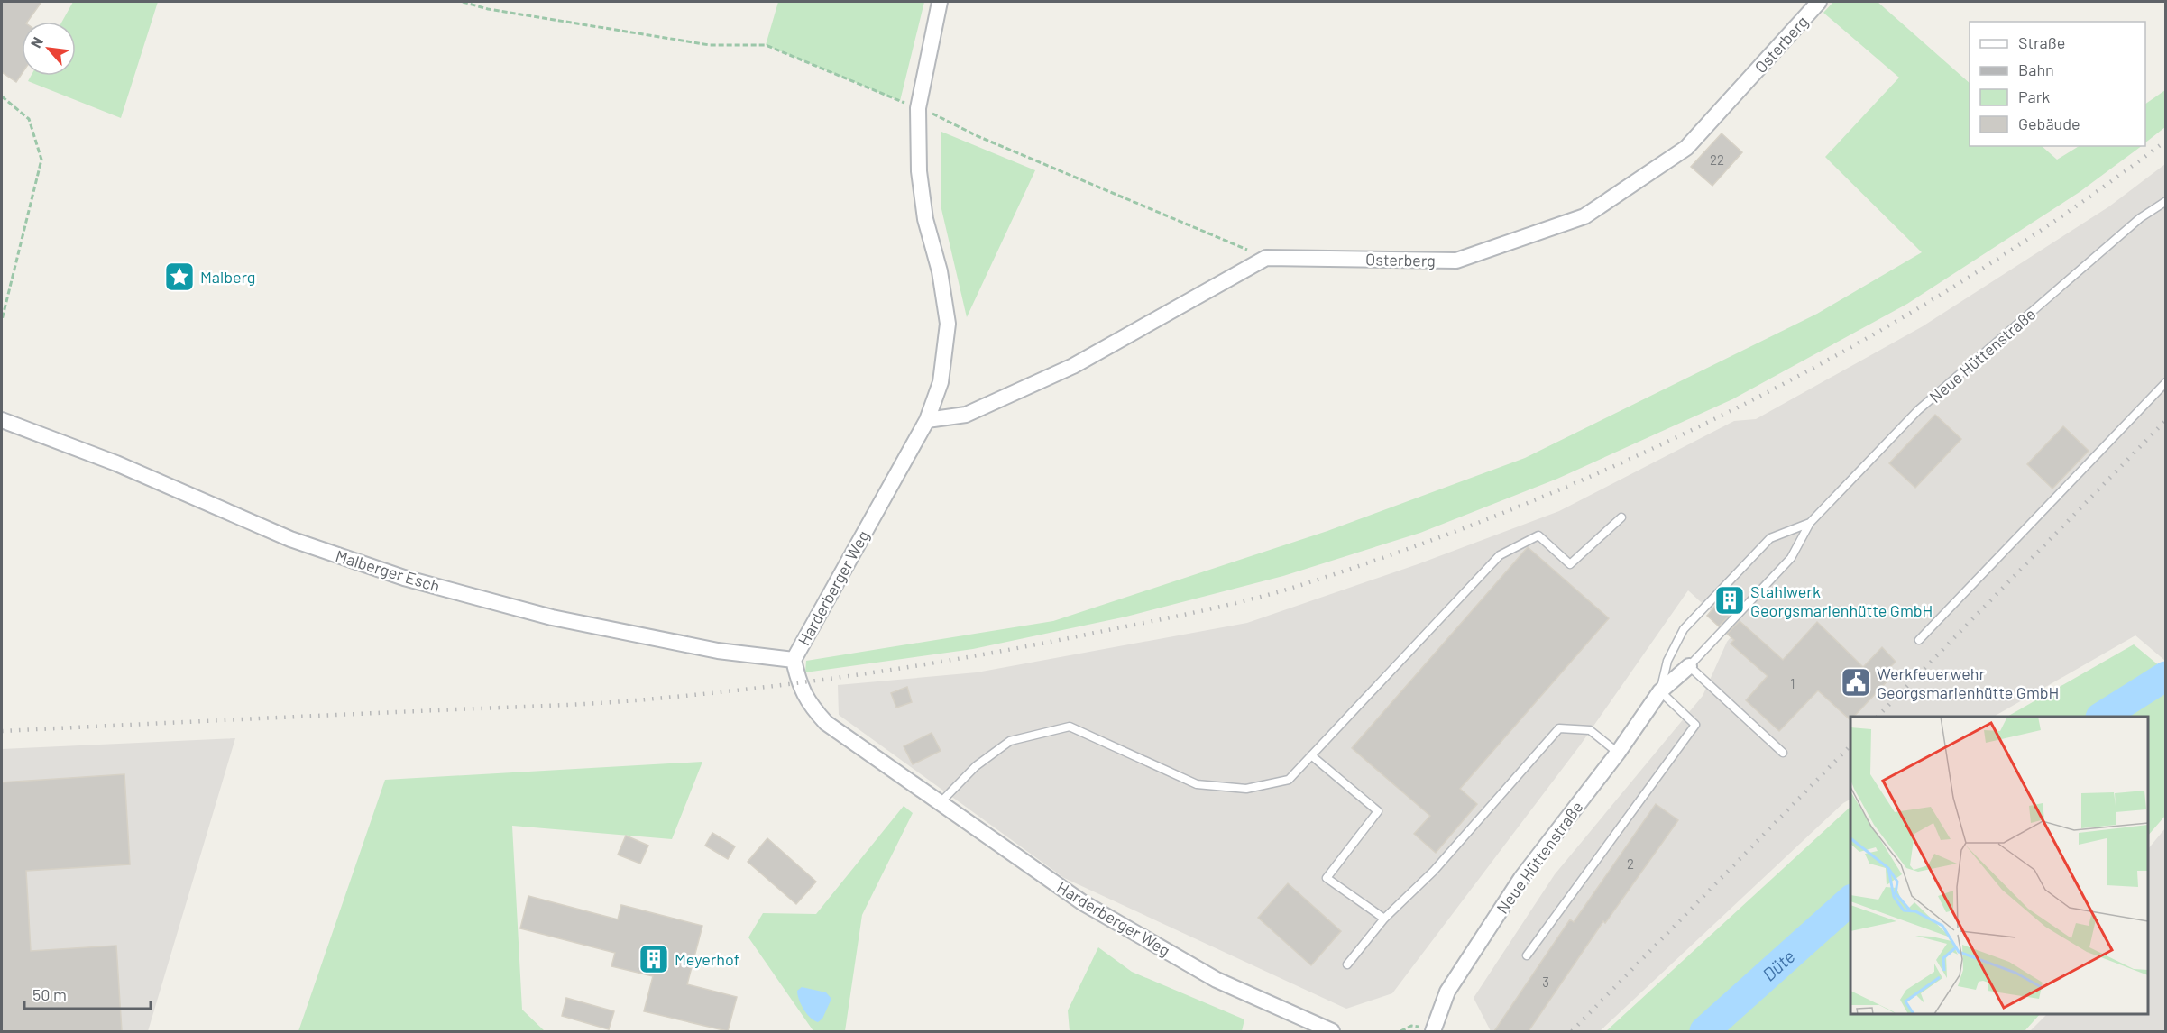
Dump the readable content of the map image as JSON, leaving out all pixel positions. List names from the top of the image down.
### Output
{
  "streets": {
    "street": [
      "Osterberg",
      "Neue Hüttenstraße",
      "Malberger Esch",
      "Harderberger Weg"
    ]
  },
  "crossings": [
    ["Malberger Esch", "Harderberger Weg"]
  ],
  "water": ["Düte"],
  "places": {
    "place": ["Malberg"],
    "building": ["Stahlwerk Georgsmarienhütte GmbH", "Meyerhof"],
    "public building": ["Werkfeuerwehr Georgsmarienhütte GmbH"]
  },
  "house_numbers": [
    "22",
    "1",
    "2",
    "3"
  ],
  "legend": [
    "Straße",
    "Bahn",
    "Park",
    "Gebäude"
  ],
  "scale_bar": "50 m",
  "north": "top left"
}
